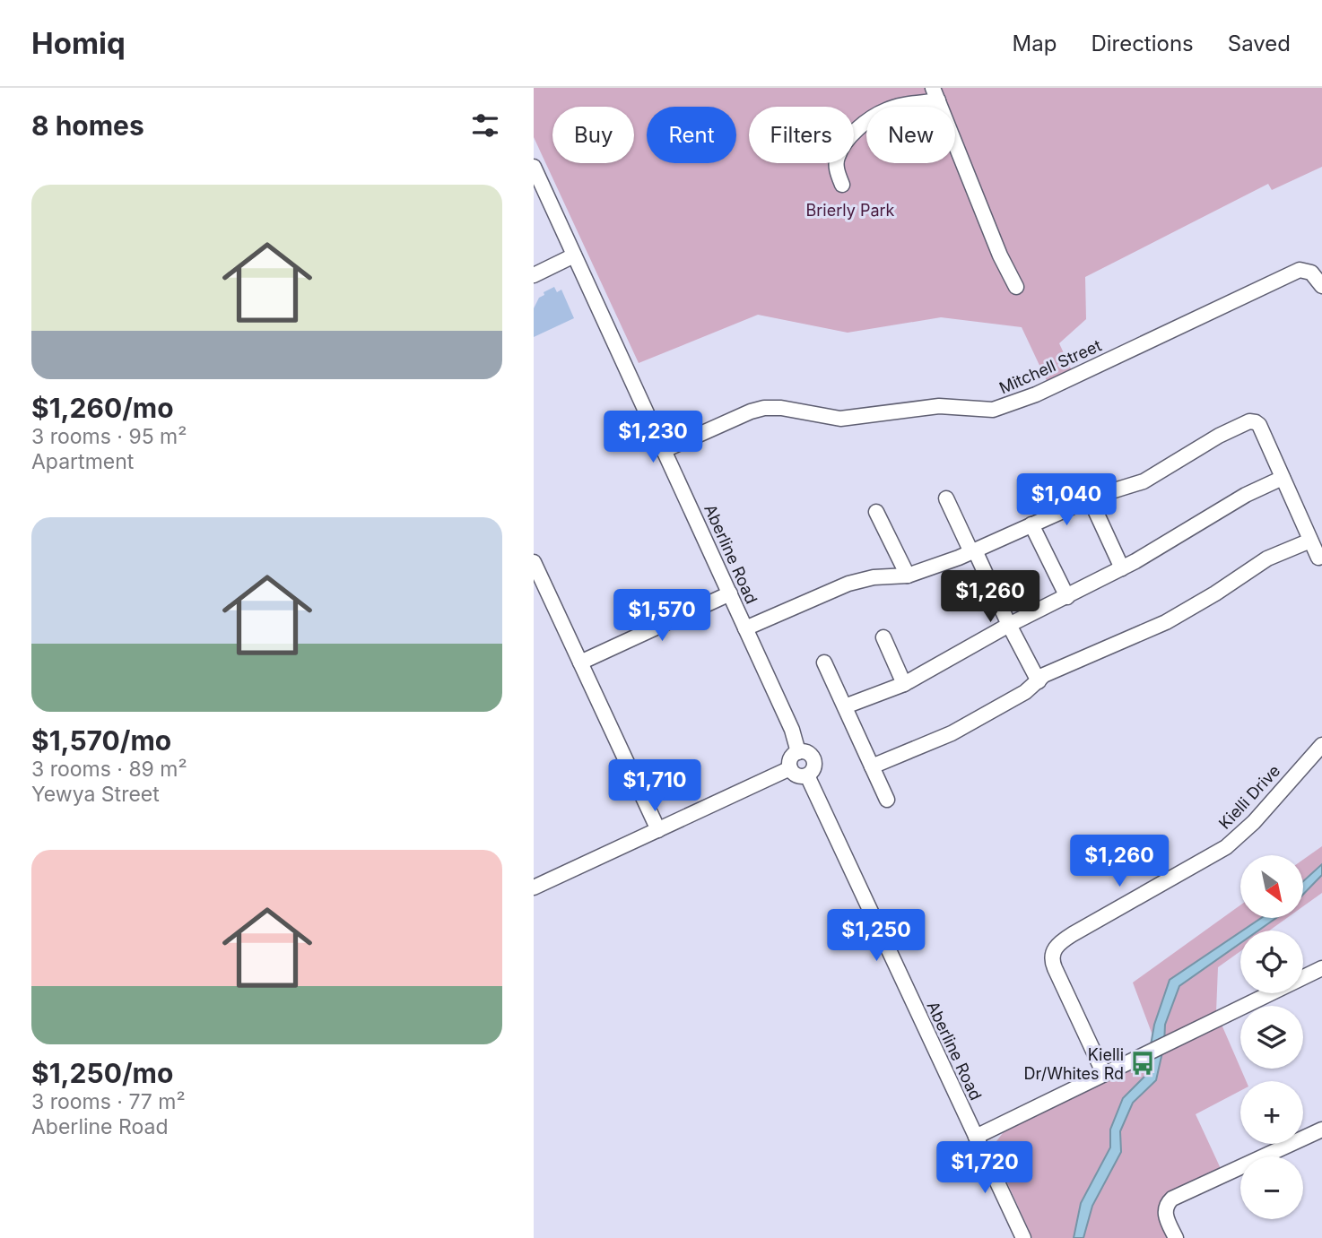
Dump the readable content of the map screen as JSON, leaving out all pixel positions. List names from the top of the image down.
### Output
{
  "streets": {
    "street": ["Mitchell Street", "Aberline Road", "Kielli Drive"]
  },
  "crossings": [
    ["Mitchell Street", "Aberline Road"]
  ],
  "parks": ["Brierly Park"],
  "places": {
    "bus stop": ["Kielli Dr/Whites Rd"]
  },
  "north": "bottom right",
  "page": {
    "header": "Homiq",
    "nav": ["Map", "Directions", "Saved"],
    "heading": "8 homes",
    "chip": [
      "Buy",
      "Rent",
      "Filters",
      "New"
    ],
    "list": [
      {
        "name": "$1,260/mo",
        "note": "3 rooms · 95 m² · Apartment"
      },
      {
        "name": "$1,570/mo",
        "note": "3 rooms · 89 m² · Yewya Street"
      },
      {
        "name": "$1,250/mo",
        "note": "3 rooms · 77 m² · Aberline Road"
      }
    ],
    "price": [
      "$1,230",
      "$1,040",
      "$1,260",
      "$1,570",
      "$1,710",
      "$1,260",
      "$1,250",
      "$1,720"
    ],
    "map_buttons": ["+", "−"]
  }
}
